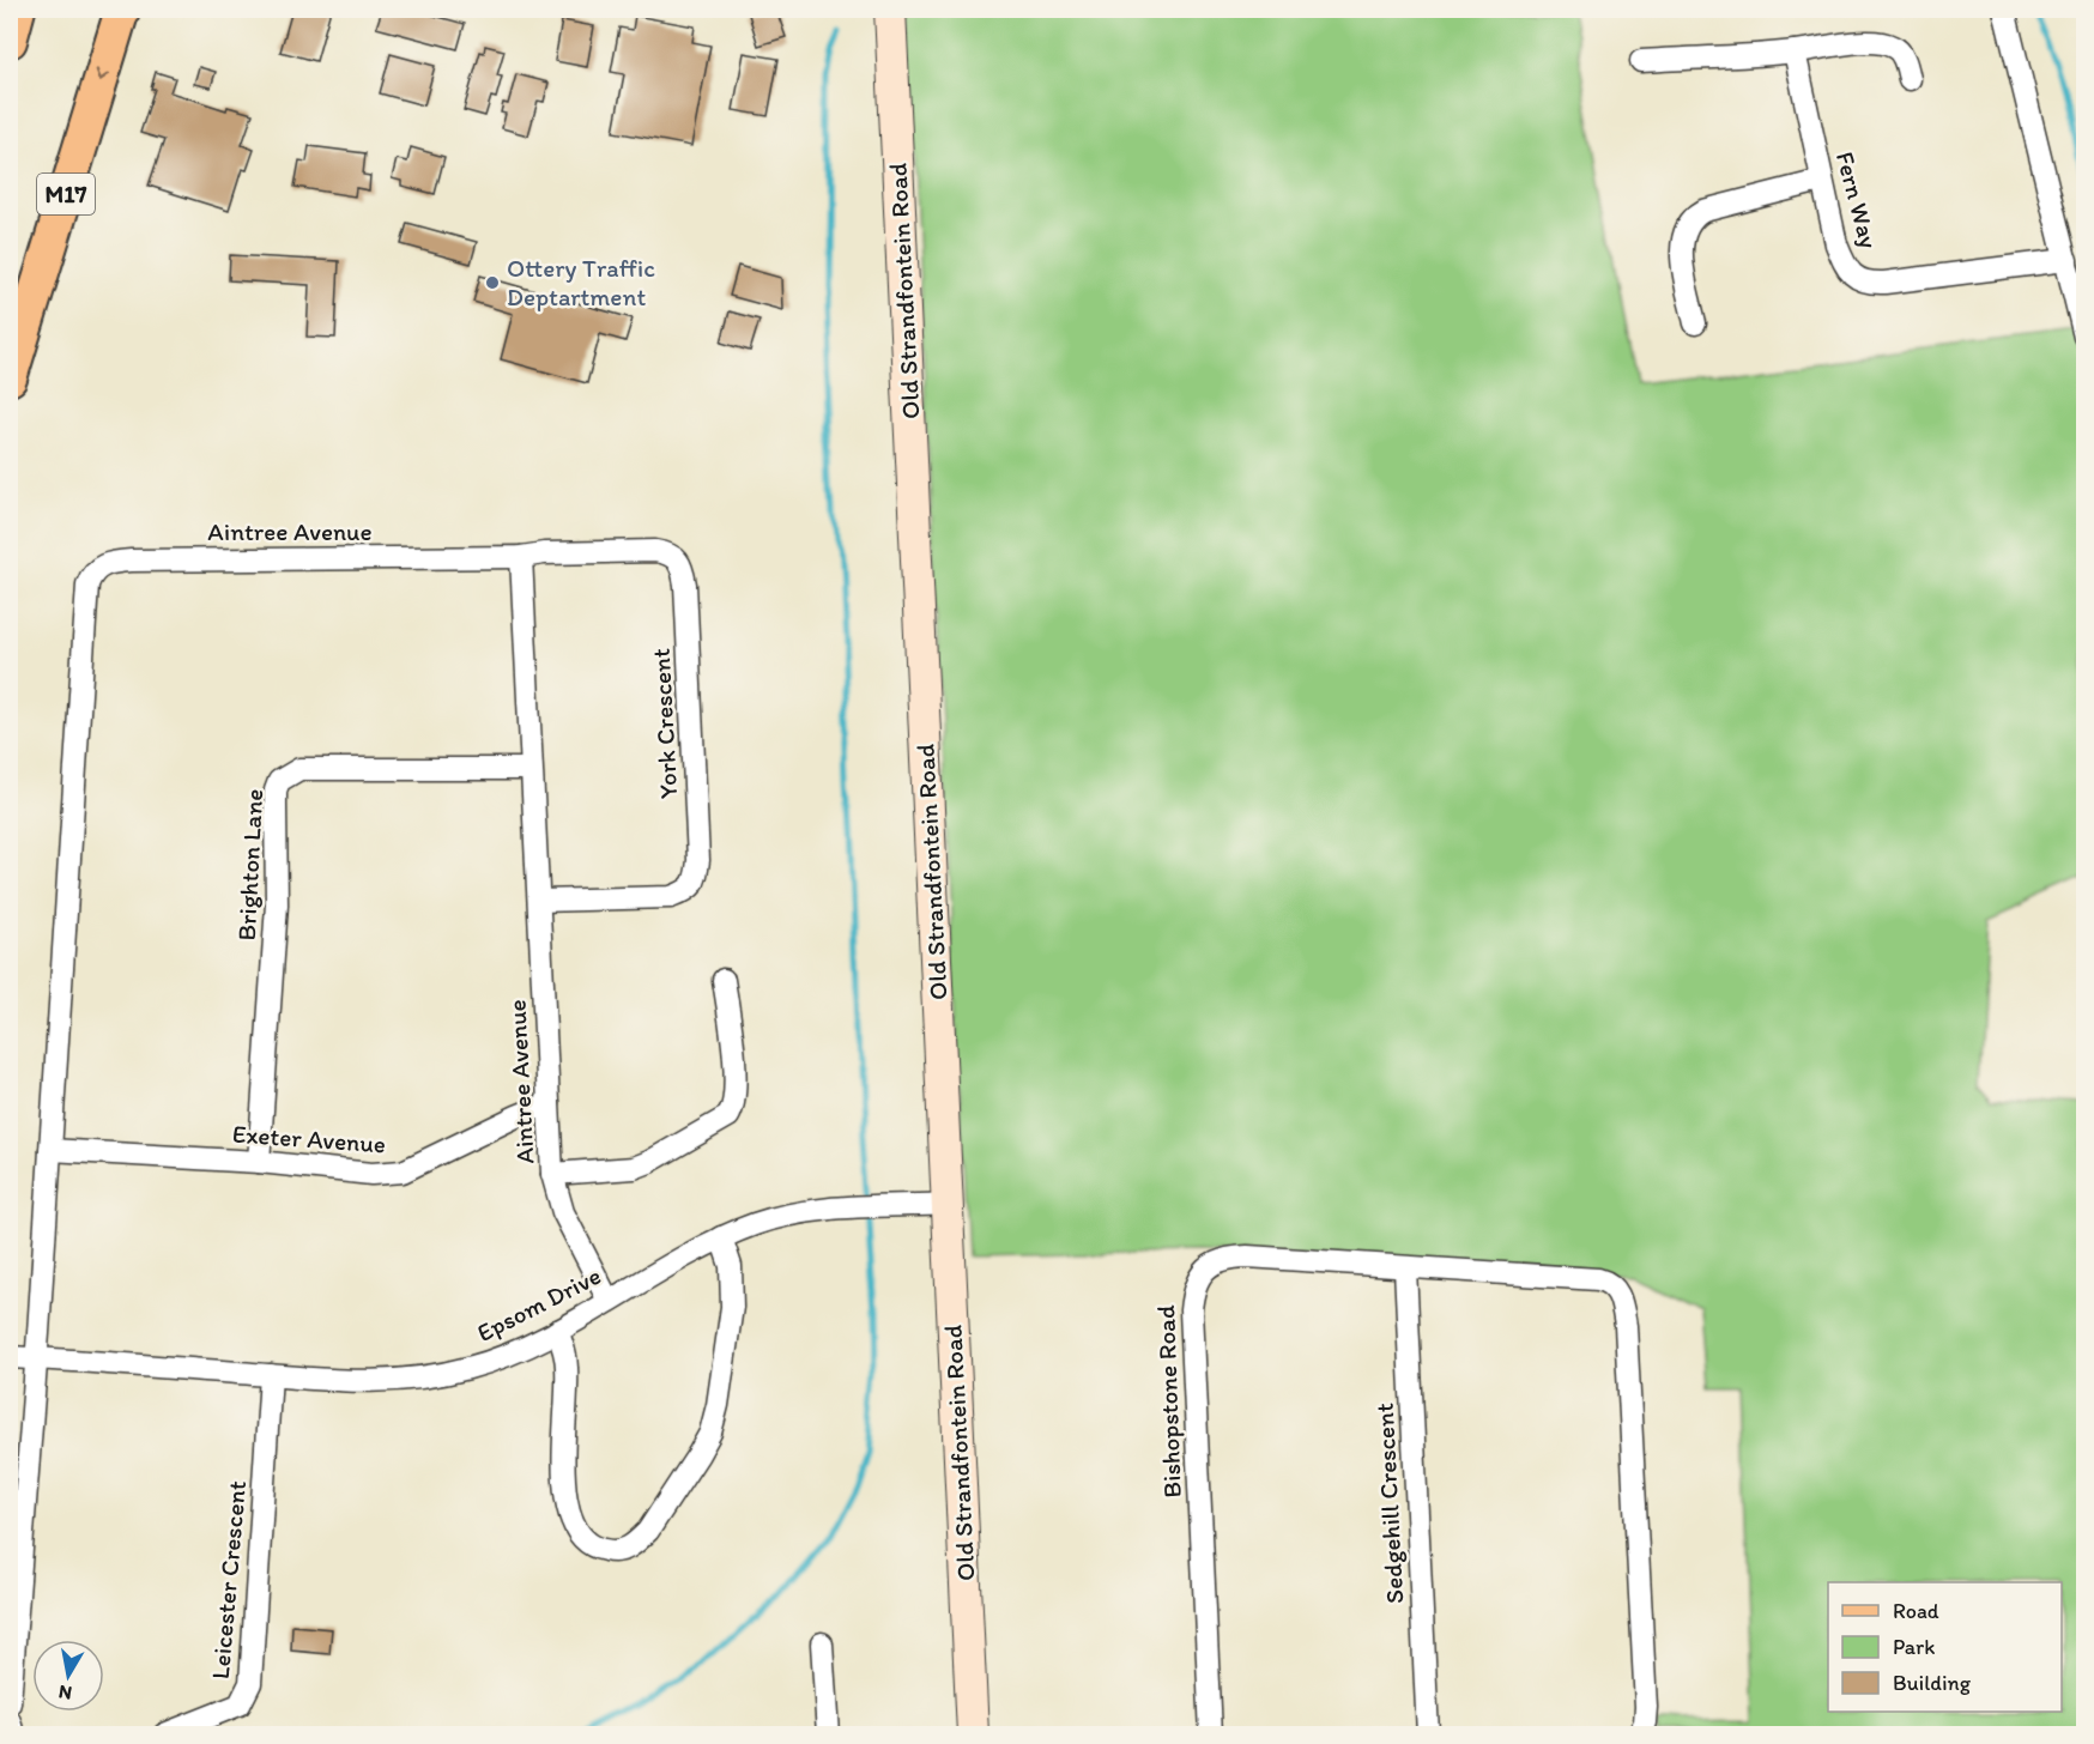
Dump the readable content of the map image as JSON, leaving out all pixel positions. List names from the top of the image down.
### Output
{
  "streets": {
    "main road": ["M17"],
    "street": [
      "Fern Way",
      "Old Strandfontein Road",
      "Aintree Avenue",
      "York Crescent",
      "Brighton Lane",
      "Exeter Avenue",
      "Epsom Drive",
      "Bishopstone Road",
      "Sedgehill Crescent",
      "Leicester Crescent"
    ]
  },
  "crossings": [
    ["Old Strandfontein Road", "Epsom Drive"],
    ["Aintree Avenue", "York Crescent"],
    ["Aintree Avenue", "Brighton Lane"],
    ["Aintree Avenue", "Exeter Avenue"],
    ["Aintree Avenue", "Epsom Drive"],
    ["Brighton Lane", "Exeter Avenue"],
    ["Epsom Drive", "Leicester Crescent"],
    ["Bishopstone Road", "Sedgehill Crescent"]
  ],
  "places": ["Ottery Traffic Deptartment"],
  "legend": ["Road", "Park", "Building"],
  "north": "bottom"
}
